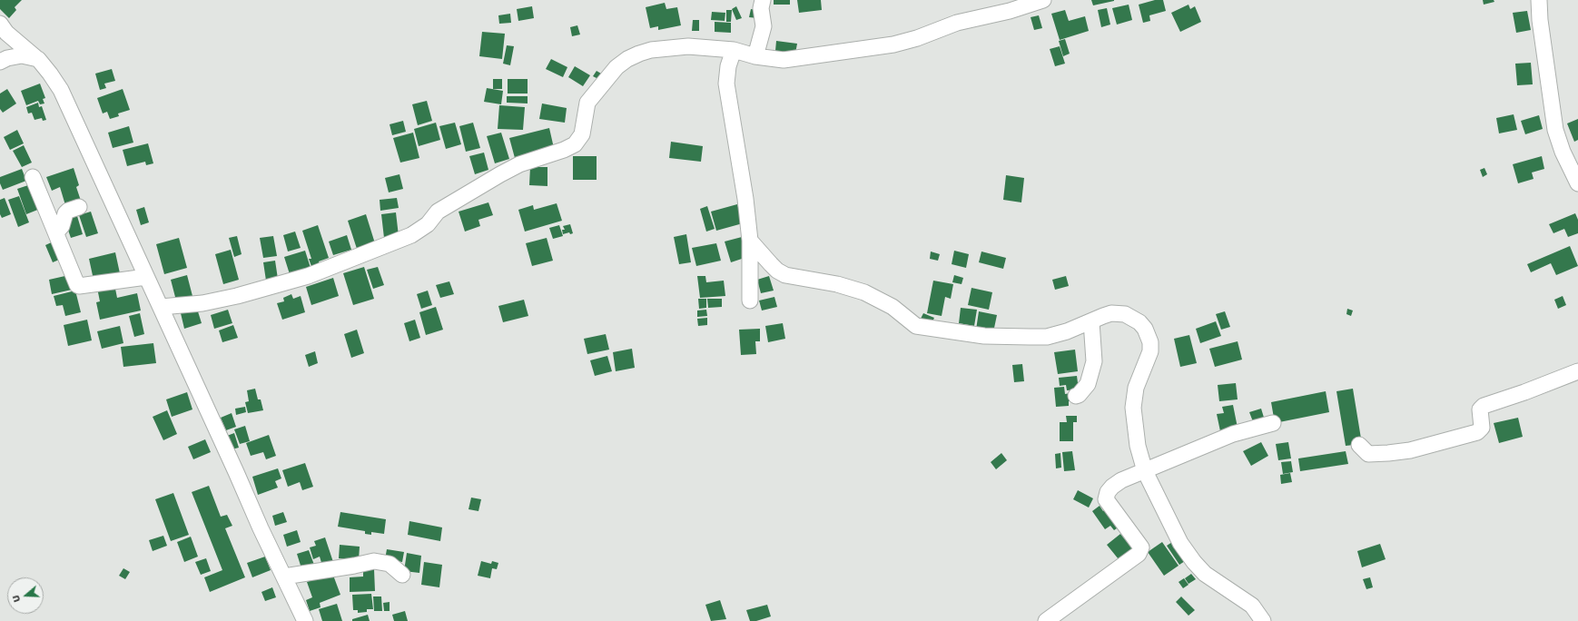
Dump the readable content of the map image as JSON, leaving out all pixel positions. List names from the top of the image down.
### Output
{
  "north": "left"
}
